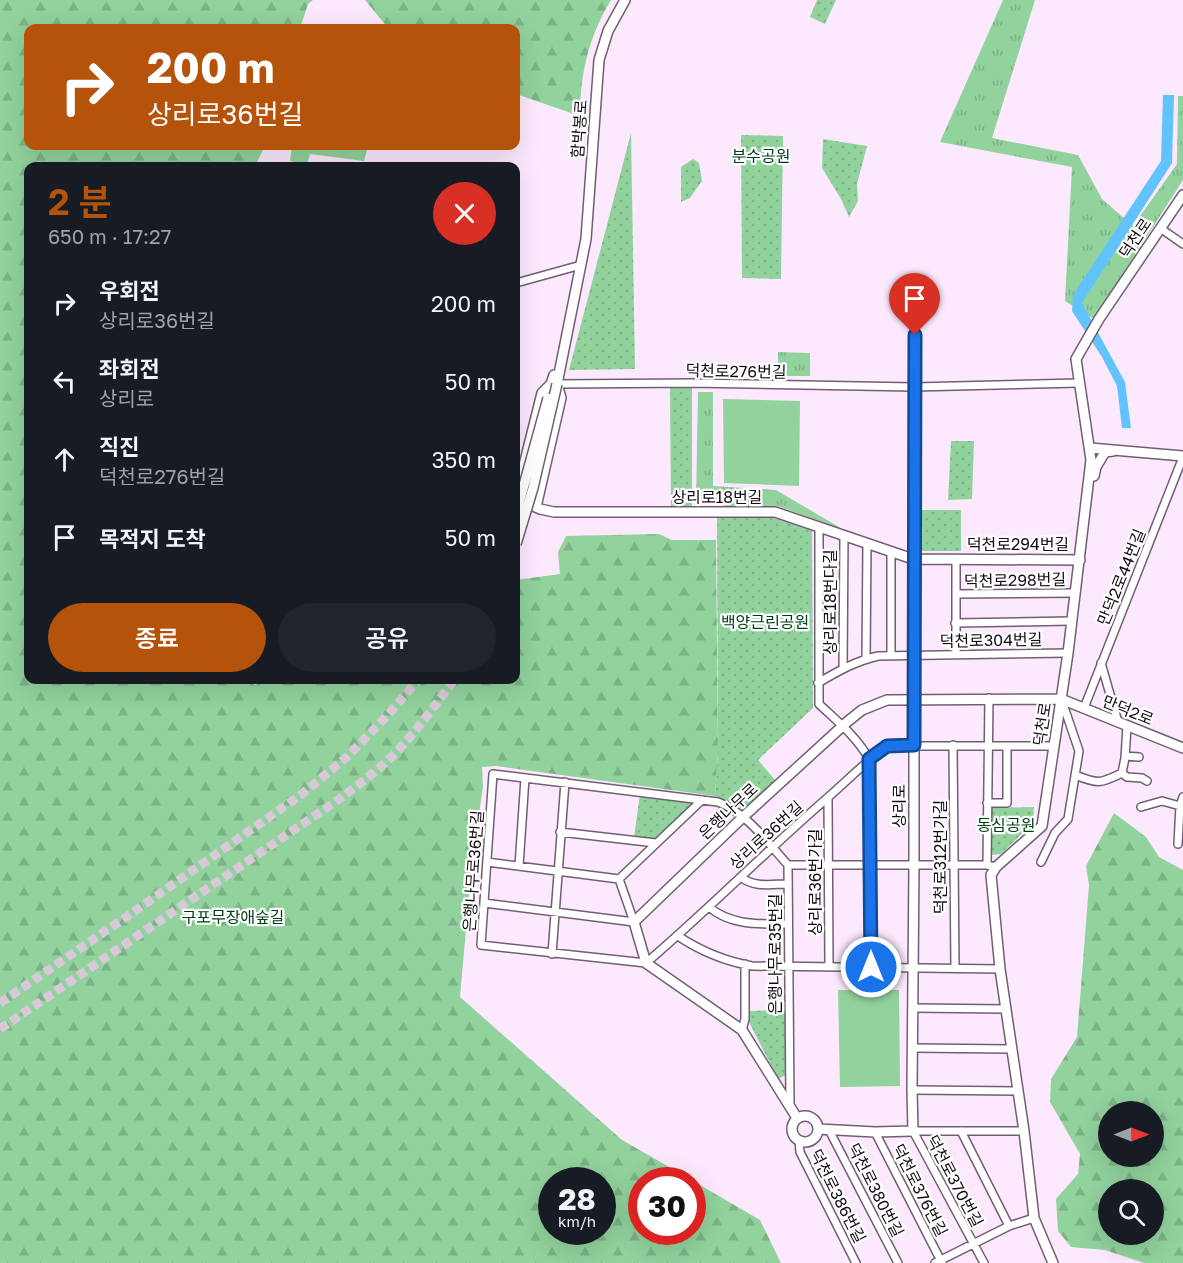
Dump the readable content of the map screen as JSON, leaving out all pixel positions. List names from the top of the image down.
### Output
{
  "streets": {
    "street": [
      "함박봉로",
      "덕천로",
      "덕천로276번길",
      "상리로18번길",
      "덕천로294번길",
      "만덕2로44번길",
      "덕천로298번길",
      "상리로18번다길",
      "덕천로304번길",
      "만덕2로",
      "상리로",
      "은행나무로",
      "상리로36번길",
      "덕천로312번가길",
      "은행나무로36번길",
      "상리로36번가길",
      "은행나무로35번길",
      "덕천로370번길",
      "덕천로380번길",
      "덕천로376번길",
      "덕천로386번길"
    ]
  },
  "crossings": [
    ["함박봉로", "덕천로276번길"],
    ["덕천로", "덕천로276번길"],
    ["덕천로", "덕천로294번길"],
    ["덕천로", "덕천로298번길"],
    ["덕천로", "덕천로304번길"],
    ["덕천로", "만덕2로"],
    ["덕천로", "은행나무로"],
    ["덕천로", "상리로36번길"],
    ["덕천로276번길", "상리로"],
    ["상리로18번길", "덕천로294번길"],
    ["상리로18번길", "상리로18번다길"],
    ["상리로18번길", "상리로"],
    ["덕천로294번길", "덕천로298번길"],
    ["덕천로294번길", "덕천로304번길"],
    ["덕천로294번길", "상리로"],
    ["만덕2로44번길", "만덕2로"],
    ["상리로18번다길", "덕천로304번길"],
    ["덕천로304번길", "상리로"],
    ["만덕2로", "은행나무로"],
    ["상리로", "은행나무로"],
    ["상리로", "상리로36번길"],
    ["상리로", "덕천로370번길"],
    ["은행나무로", "은행나무로36번길"],
    ["상리로36번길", "덕천로312번가길"],
    ["상리로36번길", "은행나무로36번길"],
    ["상리로36번길", "상리로36번가길"],
    ["덕천로370번길", "덕천로376번길"]
  ],
  "parks": [
    "분수공원",
    "백양근린공원",
    "동심공원",
    "구포무장애숲길"
  ],
  "north": "right",
  "page": {
    "turn": ["200 m", "상리로36번길"],
    "heading": ["2 분", "650 m · 17:27"],
    "list": [
      {
        "name": "우회전",
        "note": "상리로36번길",
        "value": "200 m"
      },
      {
        "name": "좌회전",
        "note": "상리로",
        "value": "50 m"
      },
      {
        "name": "직진",
        "note": "덕천로276번길",
        "value": "350 m"
      },
      {
        "name": "목적지 도착",
        "value": "50 m"
      }
    ],
    "buttons": ["종료", "공유"],
    "speed": "28 km/h",
    "limit": "30"
  }
}
